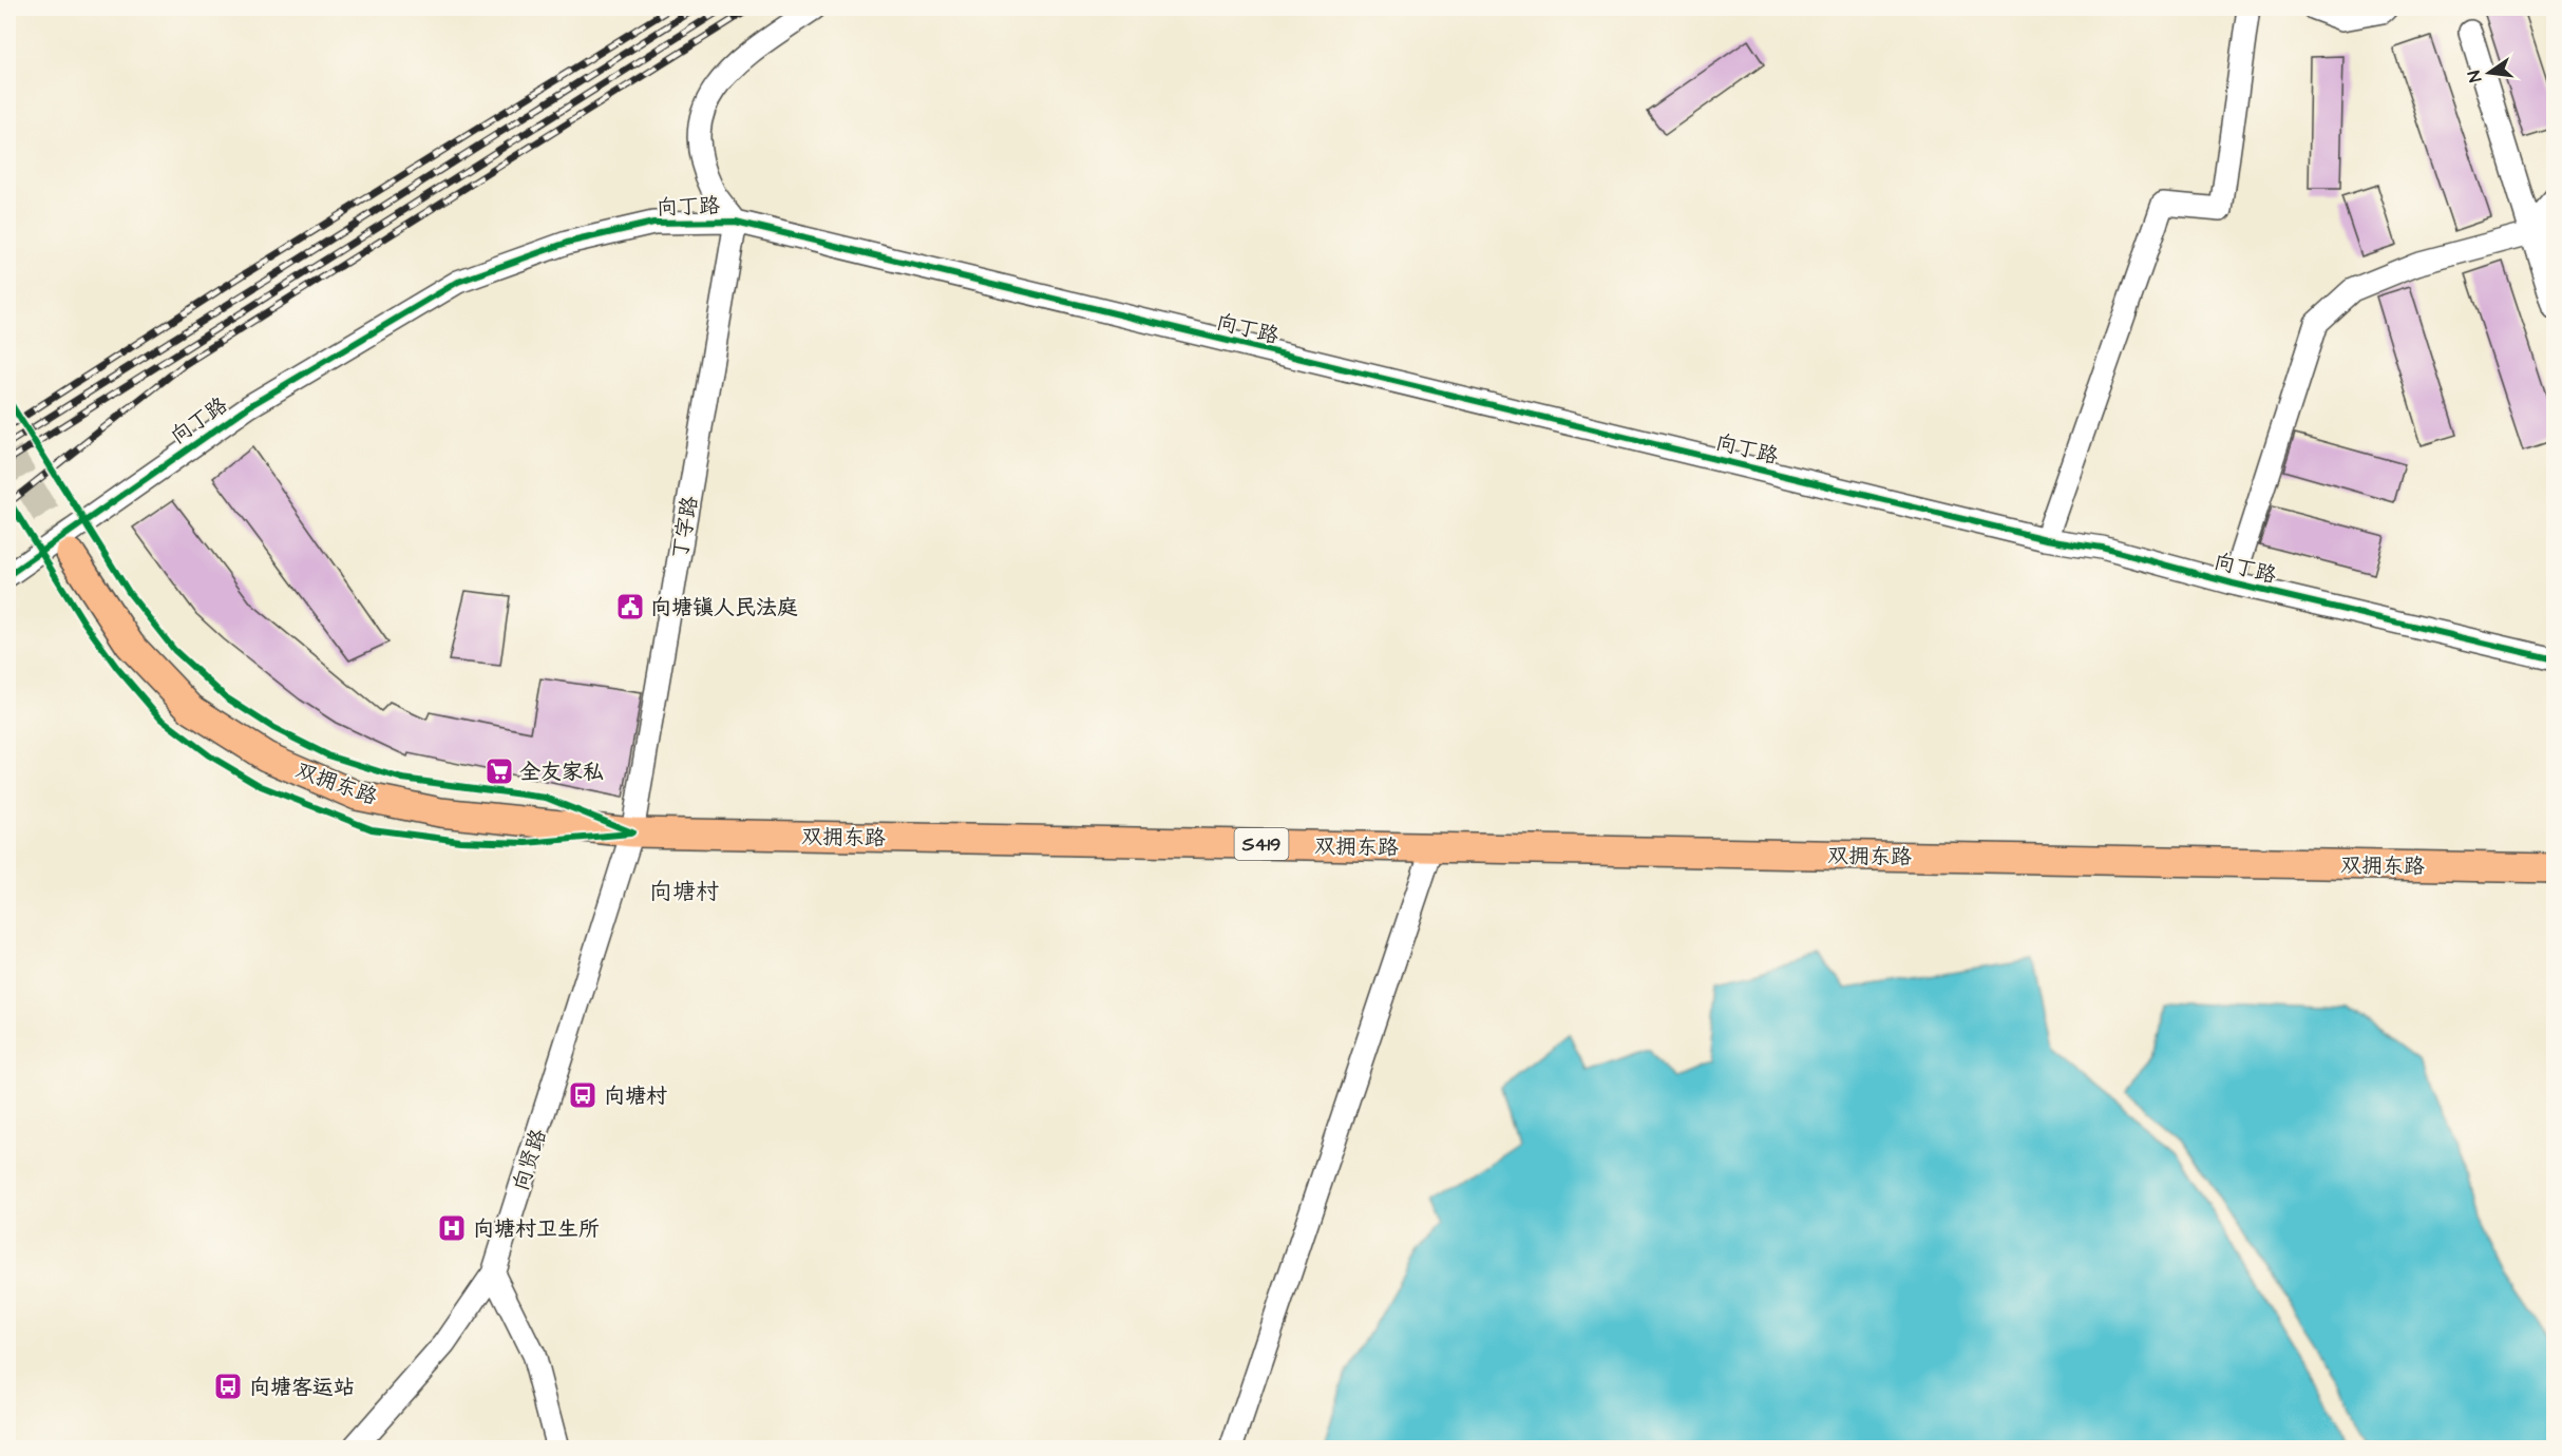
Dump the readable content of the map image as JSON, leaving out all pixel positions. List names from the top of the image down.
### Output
{
  "streets": {
    "main road": ["双拥东路", "S419"],
    "street": ["向丁路", "丁字路", "向贤路"]
  },
  "crossings": [
    ["向丁路", "丁字路"],
    ["丁字路", "双拥东路"],
    ["丁字路", "向贤路"],
    ["双拥东路", "向贤路"]
  ],
  "districts": ["向塘村"],
  "places": {
    "public building": ["向塘镇人民法庭"],
    "supermarket": ["全友家私"],
    "bus stop": ["向塘村", "向塘客运站"],
    "hospital": ["向塘村卫生所"]
  },
  "north": "left"
}
